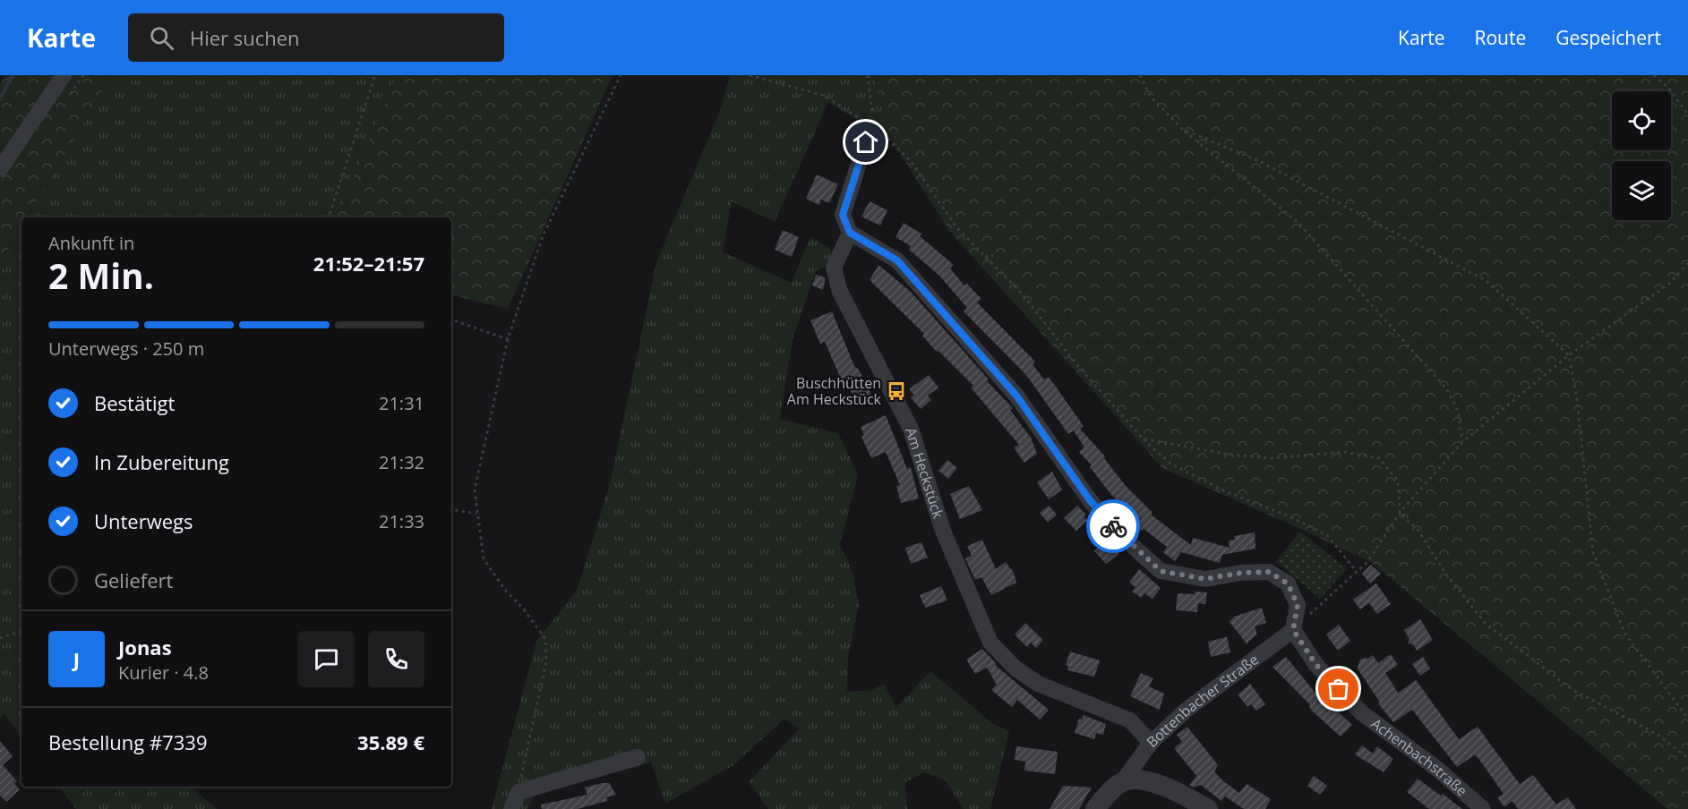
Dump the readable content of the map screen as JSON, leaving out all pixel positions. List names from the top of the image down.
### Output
{
  "streets": {
    "street": ["Am Heckstück", "Bottenbacher Straße", "Achenbachstraße"]
  },
  "crossings": [
    ["Am Heckstück", "Bottenbacher Straße"],
    ["Bottenbacher Straße", "Achenbachstraße"]
  ],
  "places": {
    "bus stop": ["Buschhütten Am Heckstück"]
  },
  "page": {
    "header": "Karte",
    "search": "Hier suchen",
    "nav": ["Karte", "Route", "Gespeichert"],
    "heading": ["2 Min.", "Ankunft in", "21:52–21:57"],
    "panel": [
      "Jonas",
      "Kurier · 4.8",
      "Bestellung #7339",
      "35.89 €"
    ],
    "bar": "Unterwegs · 250 m",
    "list": [
      ["Bestätigt", "21:31"],
      ["In Zubereitung", "21:32"],
      ["Unterwegs", "21:33"],
      "Geliefert"
    ],
    "round": "J"
  }
}
